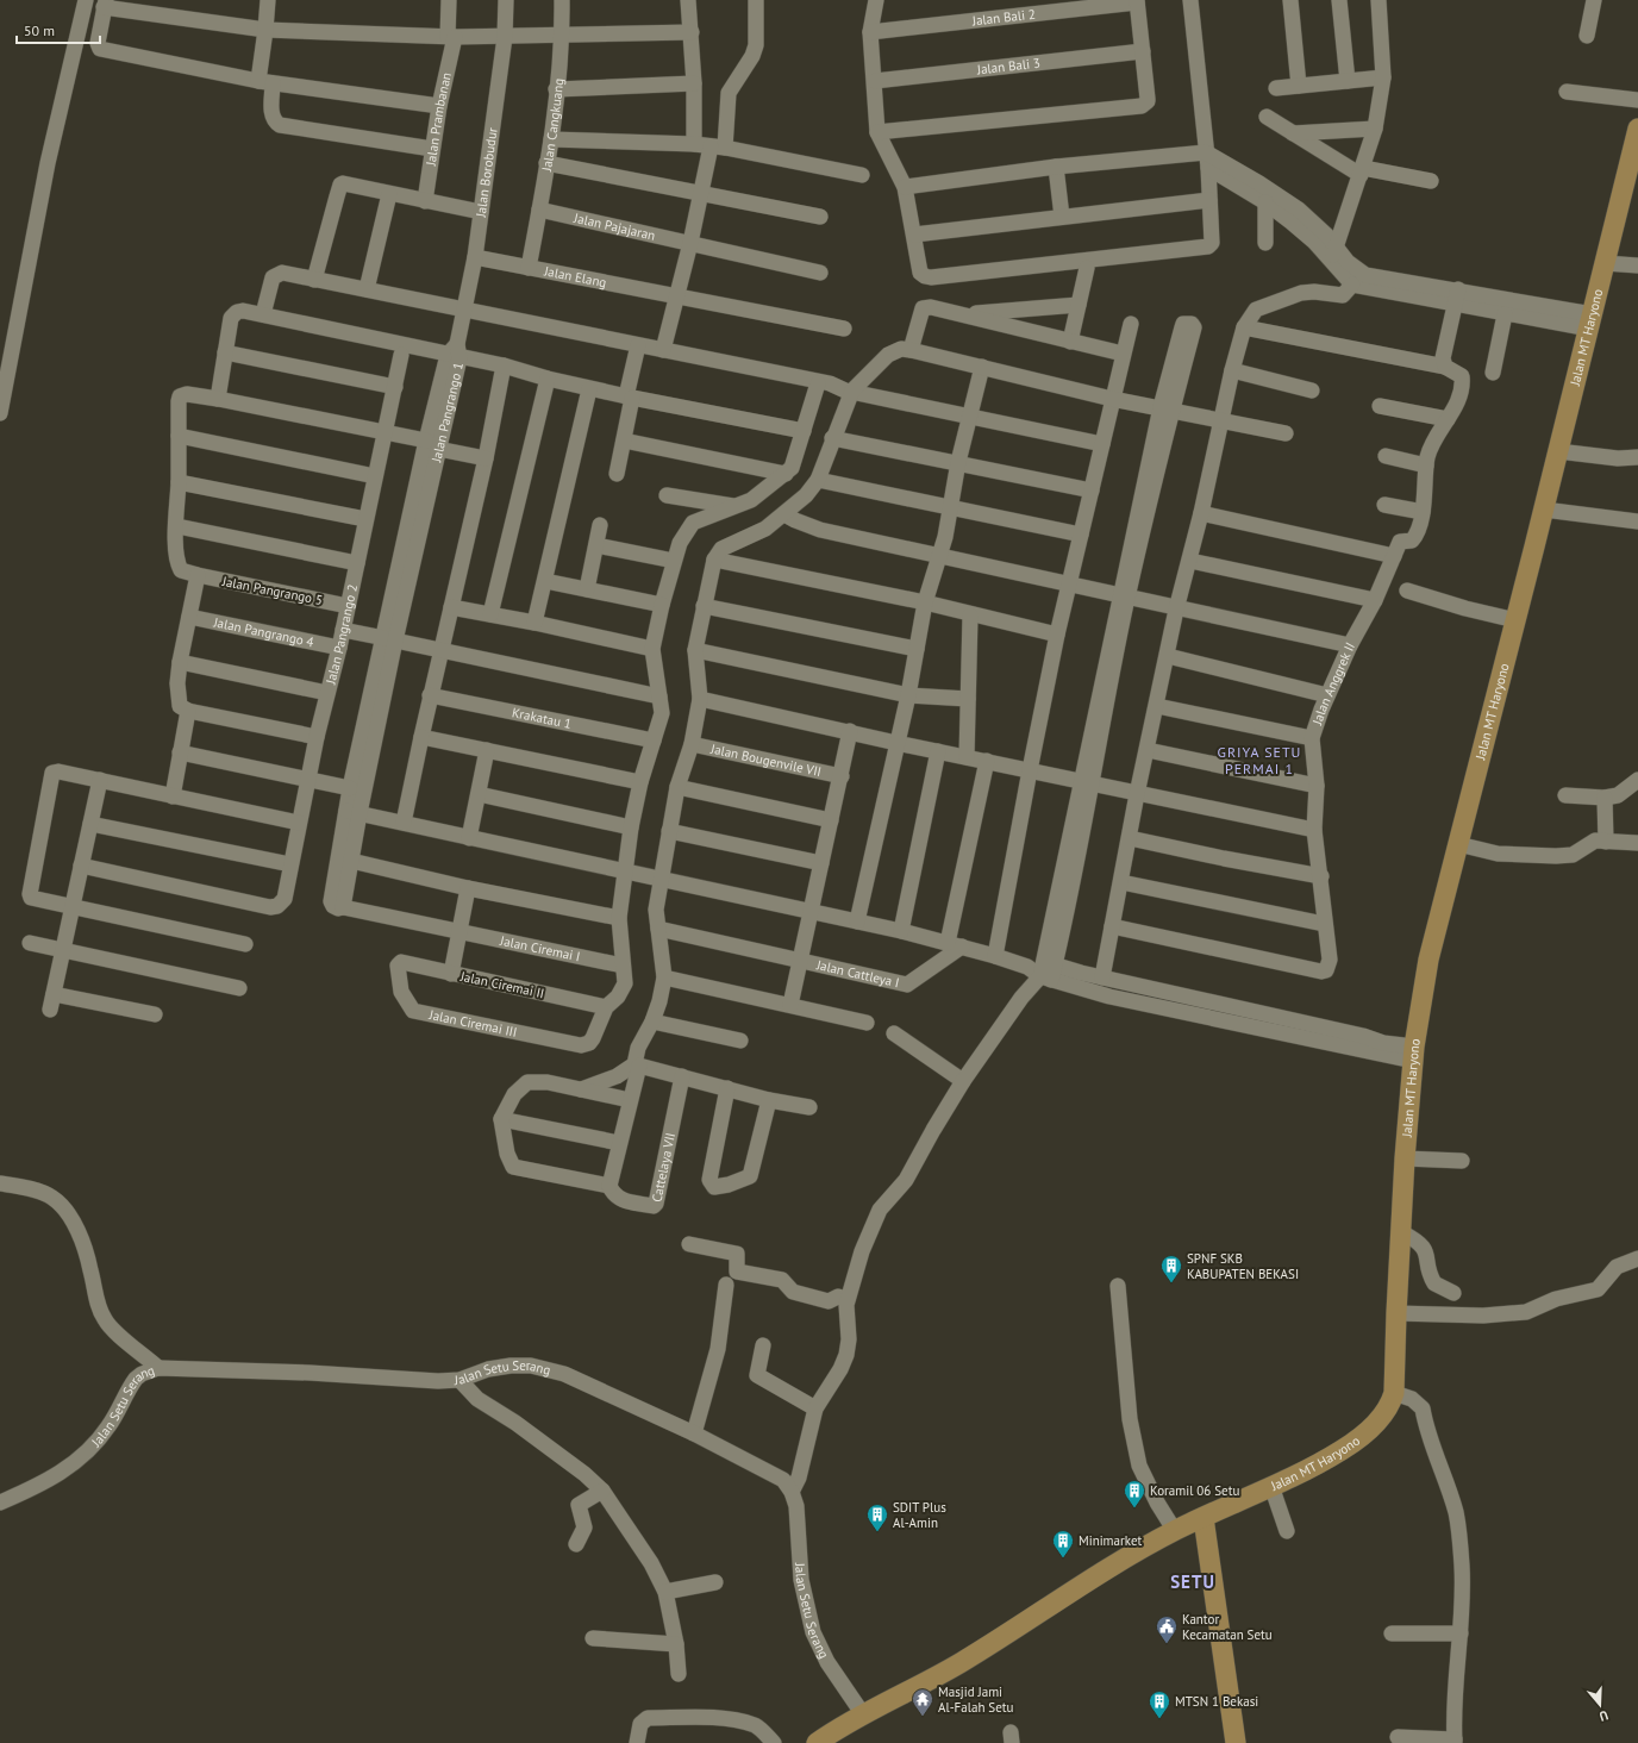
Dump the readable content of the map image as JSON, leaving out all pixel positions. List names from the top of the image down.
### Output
{
  "streets": {
    "main road": ["Jalan MT Haryono"],
    "street": [
      "Jalan Bali 2",
      "Jalan Bali 3",
      "Jalan Prambanan",
      "Jalan Cangkuang",
      "Jalan Borobudur",
      "Jalan Pajajaran",
      "Jalan Elang",
      "Jalan Pangrango 1",
      "Jalan Pangrango 5",
      "Jalan Pangrango 4",
      "Jalan Pangrango 2",
      "Jalan Anggrek II",
      "Krakatau 1",
      "Jalan Bougenvile VII",
      "Jalan Ciremai I",
      "Jalan Cattleya I",
      "Jalan Ciremai II",
      "Jalan Ciremai III",
      "Cattelaya VII",
      "Jalan Setu Serang"
    ]
  },
  "crossings": [
    ["Jalan Cangkuang", "Jalan Pajajaran"],
    ["Jalan Cangkuang", "Jalan Elang"],
    ["Jalan Borobudur", "Jalan Elang"],
    ["Jalan Borobudur", "Jalan Pangrango 1"],
    ["Jalan MT Haryono", "Jalan Setu Serang"],
    ["Jalan Pangrango 5", "Jalan Pangrango 2"],
    ["Jalan Pangrango 4", "Jalan Pangrango 2"],
    ["Jalan Ciremai II", "Jalan Ciremai III"]
  ],
  "districts": ["GRIYA SETU PERMAI 1", "SETU"],
  "places": {
    "building": [
      "SPNF SKB KABUPATEN BEKASI",
      "Koramil 06 Setu",
      "SDIT Plus Al-Amin",
      "Minimarket",
      "MTSN 1 Bekasi"
    ],
    "public building": ["Kantor Kecamatan Setu"],
    "temple": ["Masjid Jami Al-Falah Setu"]
  },
  "scale_bar": "50 m",
  "north": "bottom"
}
